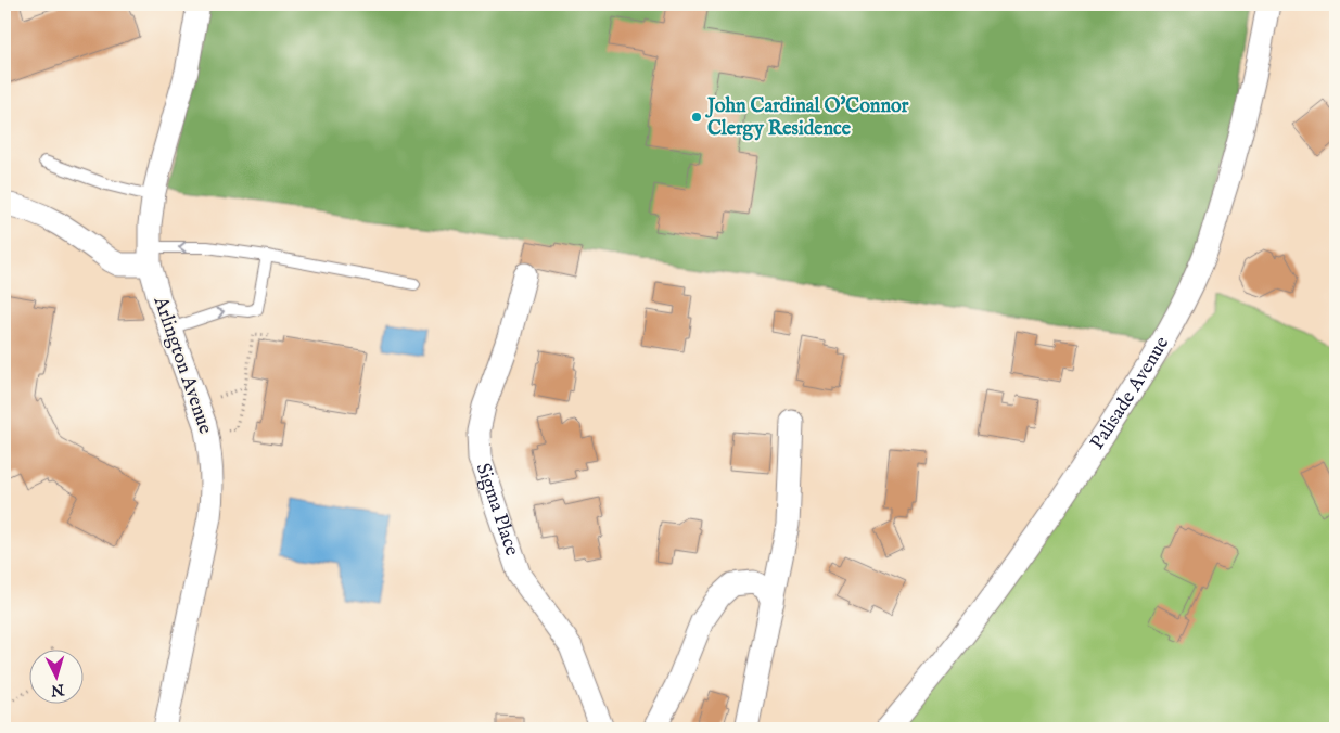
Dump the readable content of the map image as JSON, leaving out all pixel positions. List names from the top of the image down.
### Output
{
  "streets": {
    "street": ["Arlington Avenue", "Palisade Avenue", "Sigma Place"]
  },
  "places": ["John Cardinal O'Connor Clergy Residence"],
  "north": "bottom"
}
